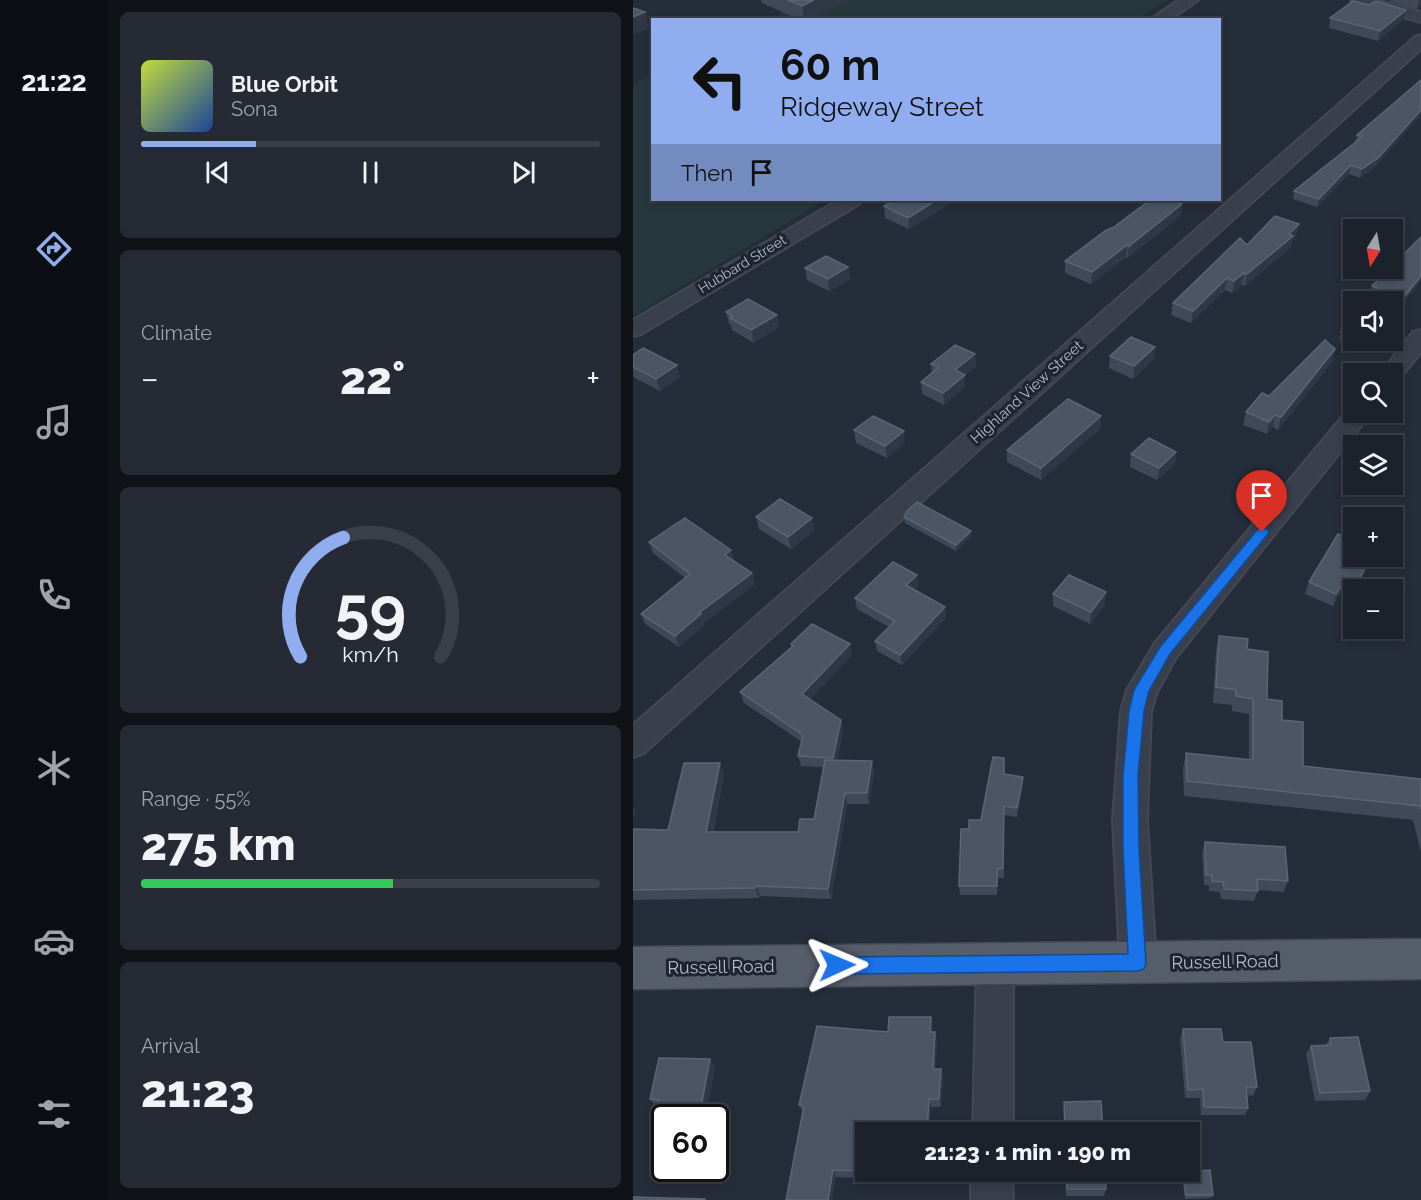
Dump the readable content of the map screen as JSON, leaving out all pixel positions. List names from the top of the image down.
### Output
{
  "streets": {
    "main road": ["Russell Road"],
    "street": ["Hubbard Street", "Highland View Street"]
  },
  "north": "bottom",
  "page": {
    "tabs": "21:22",
    "turn": ["60 m", "Ridgeway Street"],
    "song": ["Blue Orbit", "Sona"],
    "then": "Then",
    "map_buttons": ["+", "−"],
    "tile": [
      "Climate",
      ["Range · 55%", "275 km"],
      ["Arrival", "21:23"]
    ],
    "heat": ["−", "22°", "+"],
    "limit": "60",
    "trip": "21:23 · 1 min · 190 m",
    "gauge": ["59", "km/h"]
  }
}
